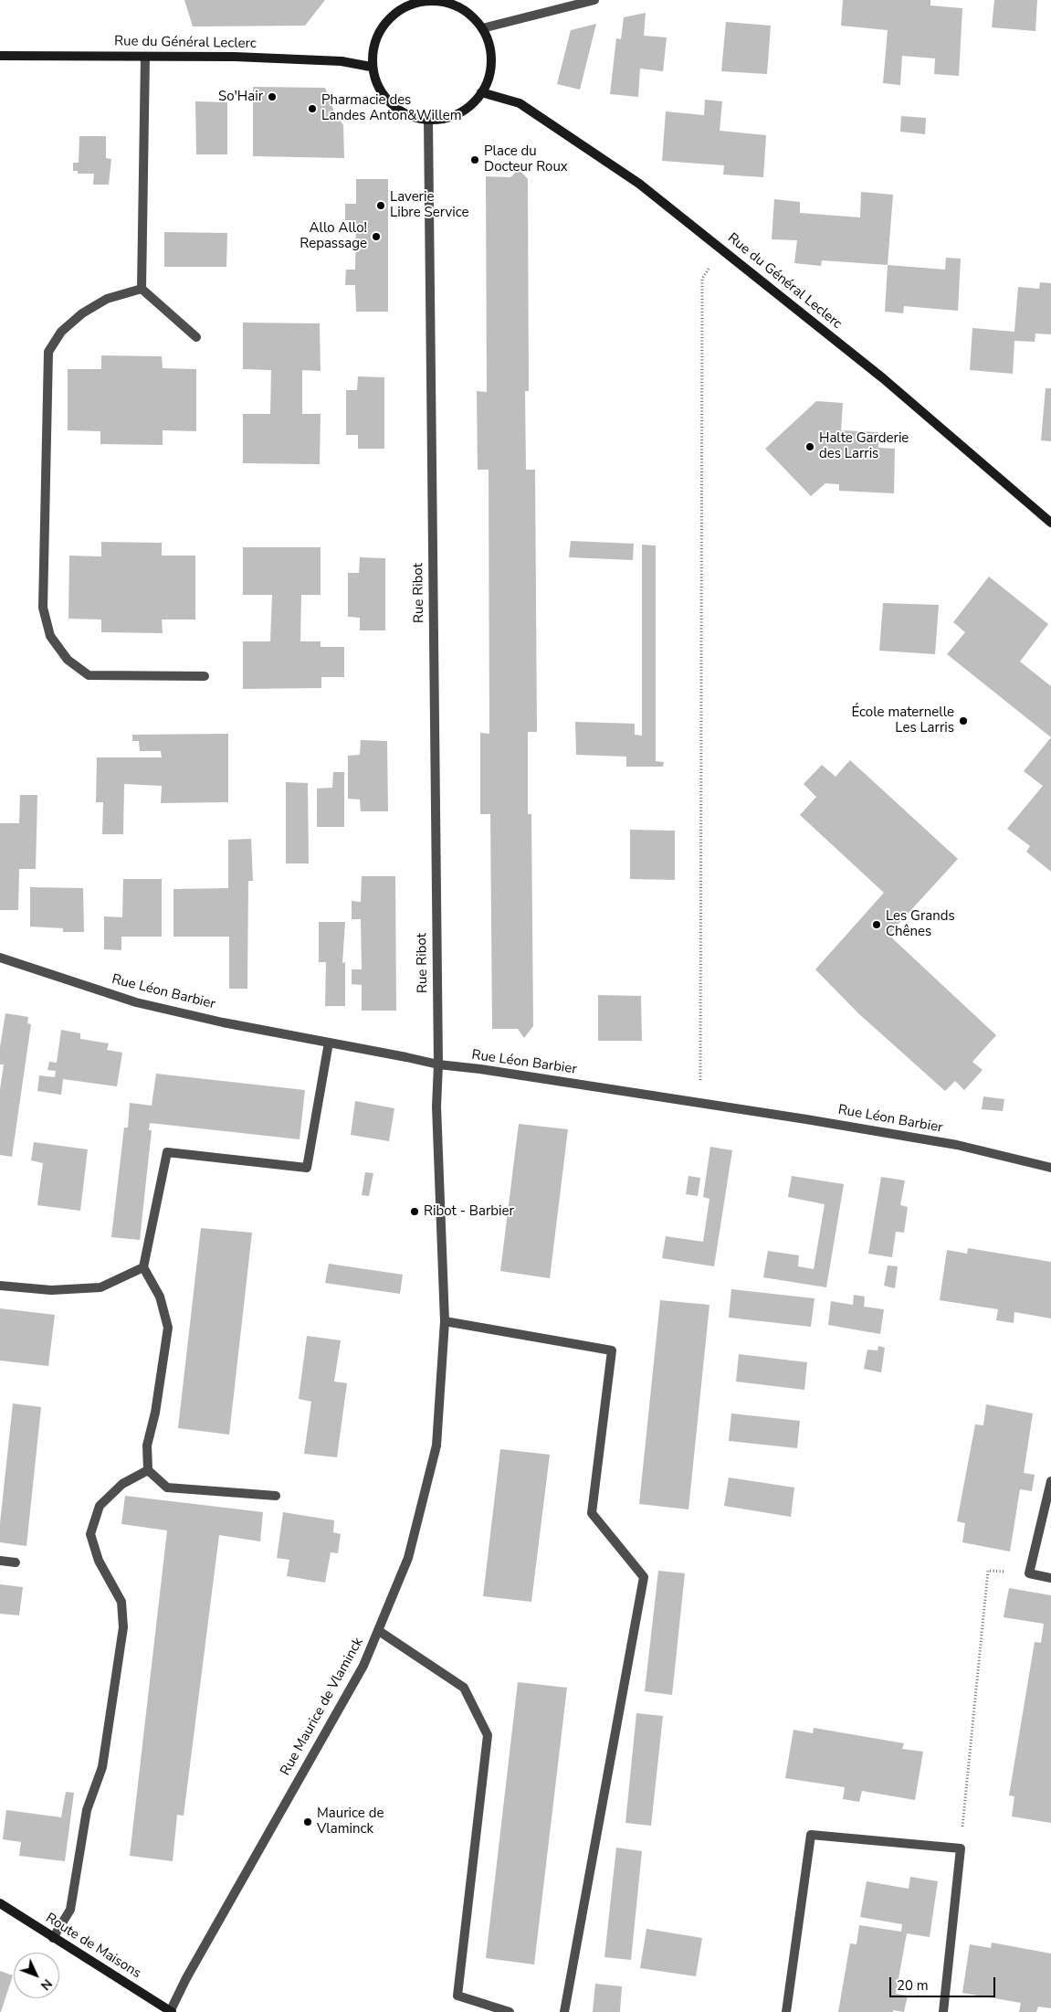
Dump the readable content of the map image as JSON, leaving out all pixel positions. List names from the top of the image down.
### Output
{
  "streets": {
    "street": [
      "Rue du Général Leclerc",
      "Rue Ribot",
      "Rue Léon Barbier",
      "Rue Maurice de Vlaminck",
      "Route de Maisons"
    ]
  },
  "crossings": [
    ["Rue du Général Leclerc", "Rue Ribot"],
    ["Rue Ribot", "Rue Léon Barbier"],
    ["Rue Ribot", "Rue Maurice de Vlaminck"],
    ["Rue Léon Barbier", "Rue Maurice de Vlaminck"],
    ["Rue Maurice de Vlaminck", "Route de Maisons"]
  ],
  "places": [
    "So'Hair",
    "Pharmacie des Landes Anton&Willem",
    "Place du Docteur Roux",
    "Laverie Libre Service",
    "Allo Allo! Repassage",
    "Halte Garderie des Larris",
    "École maternelle Les Larris",
    "Les Grands Chênes",
    "Ribot - Barbier",
    "Maurice de Vlaminck"
  ],
  "scale_bar": "20 m",
  "north": "bottom right"
}
